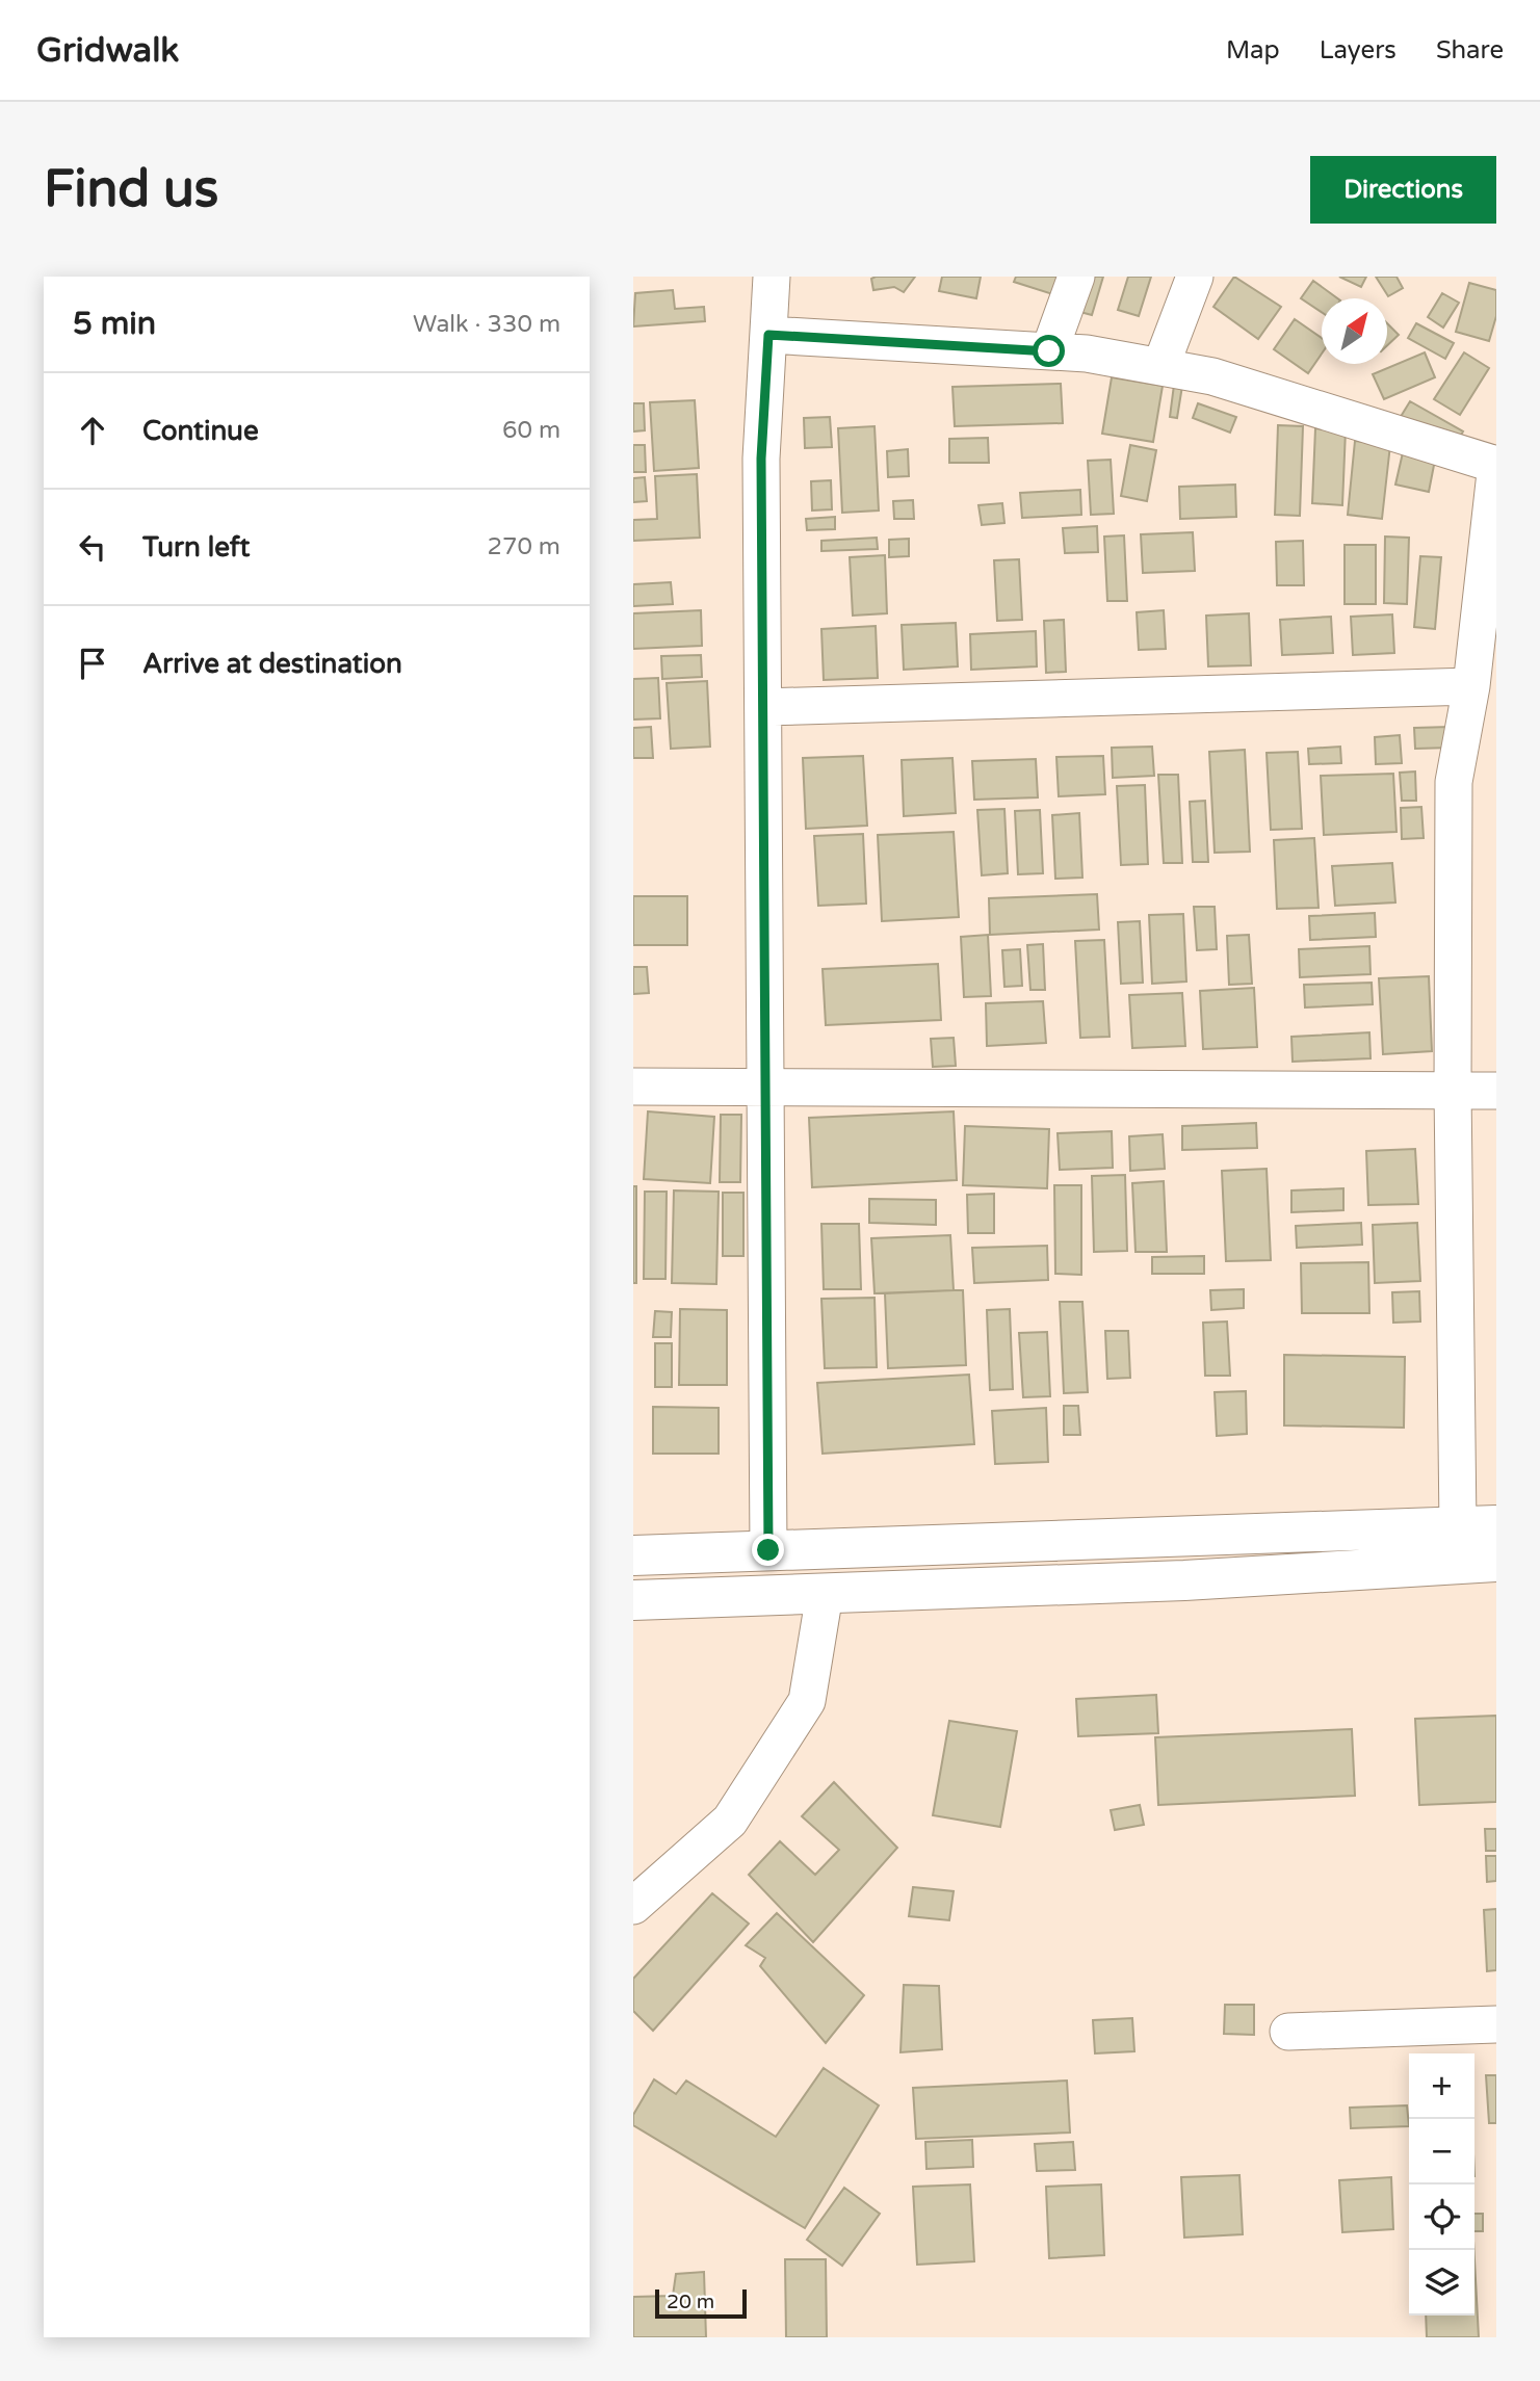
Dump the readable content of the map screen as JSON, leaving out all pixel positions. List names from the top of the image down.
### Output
{
  "scale_bar": "20 m",
  "north": "top right",
  "page": {
    "header": "Gridwalk",
    "nav": ["Map", "Layers", "Share"],
    "buttons": "Directions",
    "title": "Find us",
    "heading": ["5 min", "Walk · 330 m"],
    "list": [
      ["Continue", "60 m"],
      ["Turn left", "270 m"],
      "Arrive at destination"
    ],
    "map_buttons": ["+", "−"],
    "scale": "20 m"
  }
}
